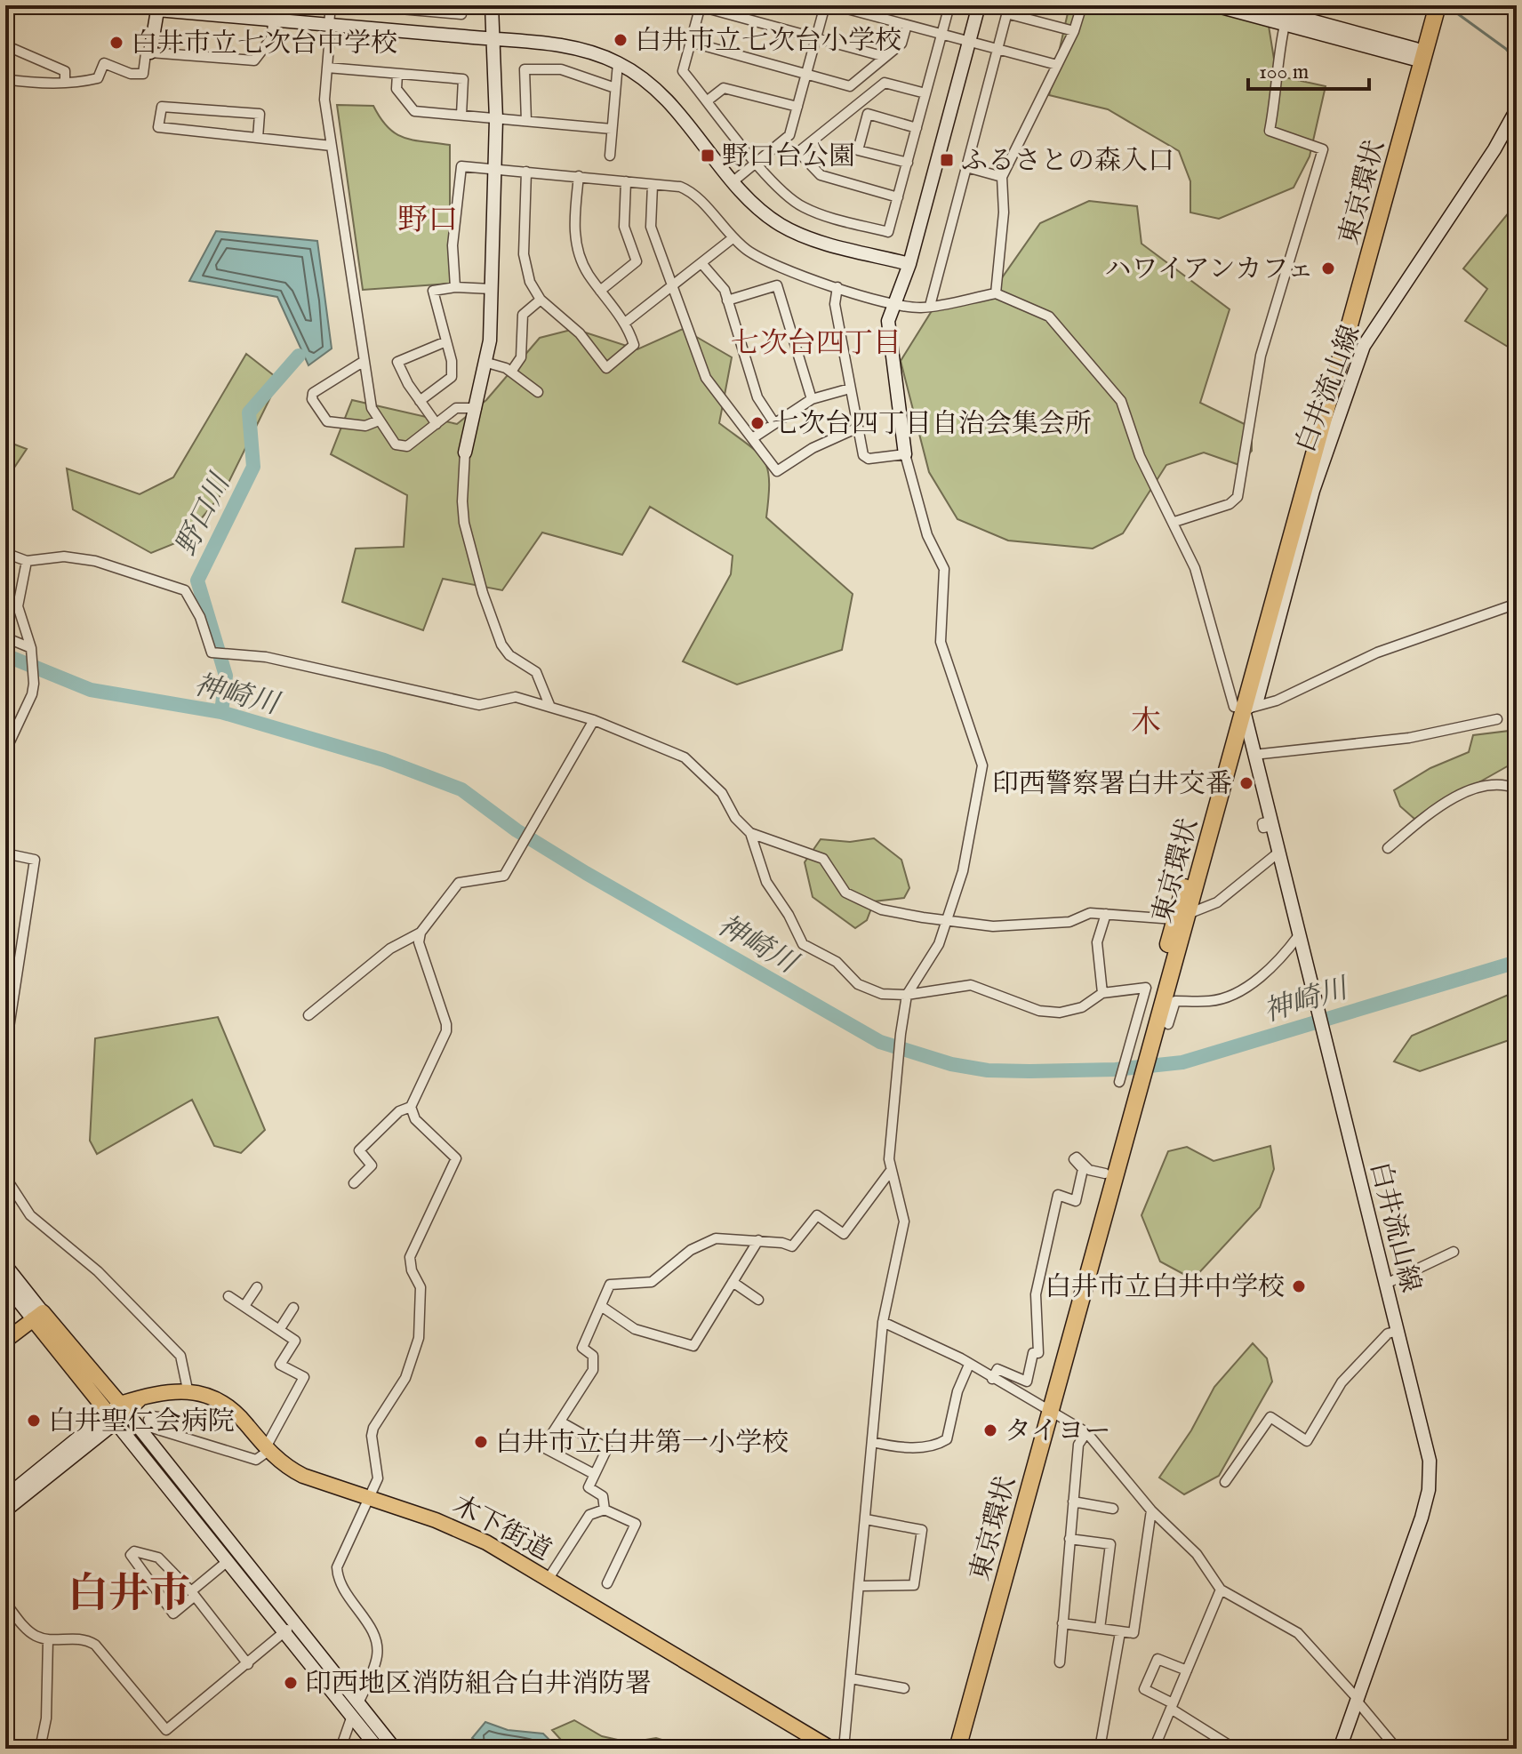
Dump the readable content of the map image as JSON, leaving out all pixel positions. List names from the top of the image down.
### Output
{
  "streets": {
    "highway": ["東京環状"],
    "main road": ["白井流山線", "木下街道"]
  },
  "crossings": [
    ["東京環状", "白井流山線"]
  ],
  "districts": [
    "野口",
    "七次台四丁目",
    "木",
    "白井市"
  ],
  "water": ["野口川", "神崎川"],
  "places": {
    "other": [
      "白井市立七次台小学校",
      "白井市立七次台中学校",
      "ハワイアンカフェ",
      "七次台四丁目自治会集会所",
      "印西警察署白井交番",
      "白井市立白井中学校",
      "白井聖仁会病院",
      "タイヨー",
      "白井市立白井第一小学校",
      "印西地区消防組合白井消防署"
    ],
    "transit": ["野口台公園", "ふるさとの森入口"]
  },
  "scale_bar": "100 m"
}
